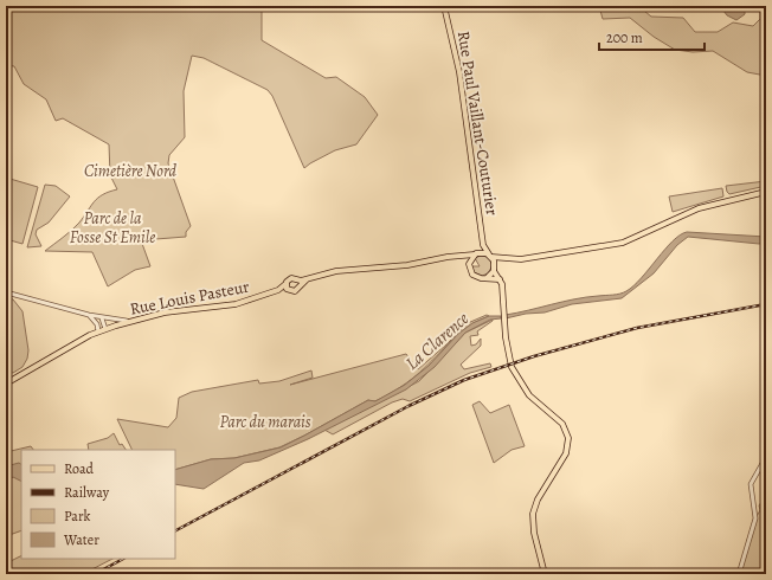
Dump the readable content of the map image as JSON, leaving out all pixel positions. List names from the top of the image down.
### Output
{
  "streets": {
    "main road": ["Rue Paul Vaillant-Couturier", "Rue Louis Pasteur"]
  },
  "water": ["La Clarence"],
  "parks": ["Cimetière Nord", "Parc de la Fosse St Emile", "Parc du marais"],
  "legend": [
    "Road",
    "Railway",
    "Park",
    "Water"
  ],
  "scale_bar": "200 m"
}
